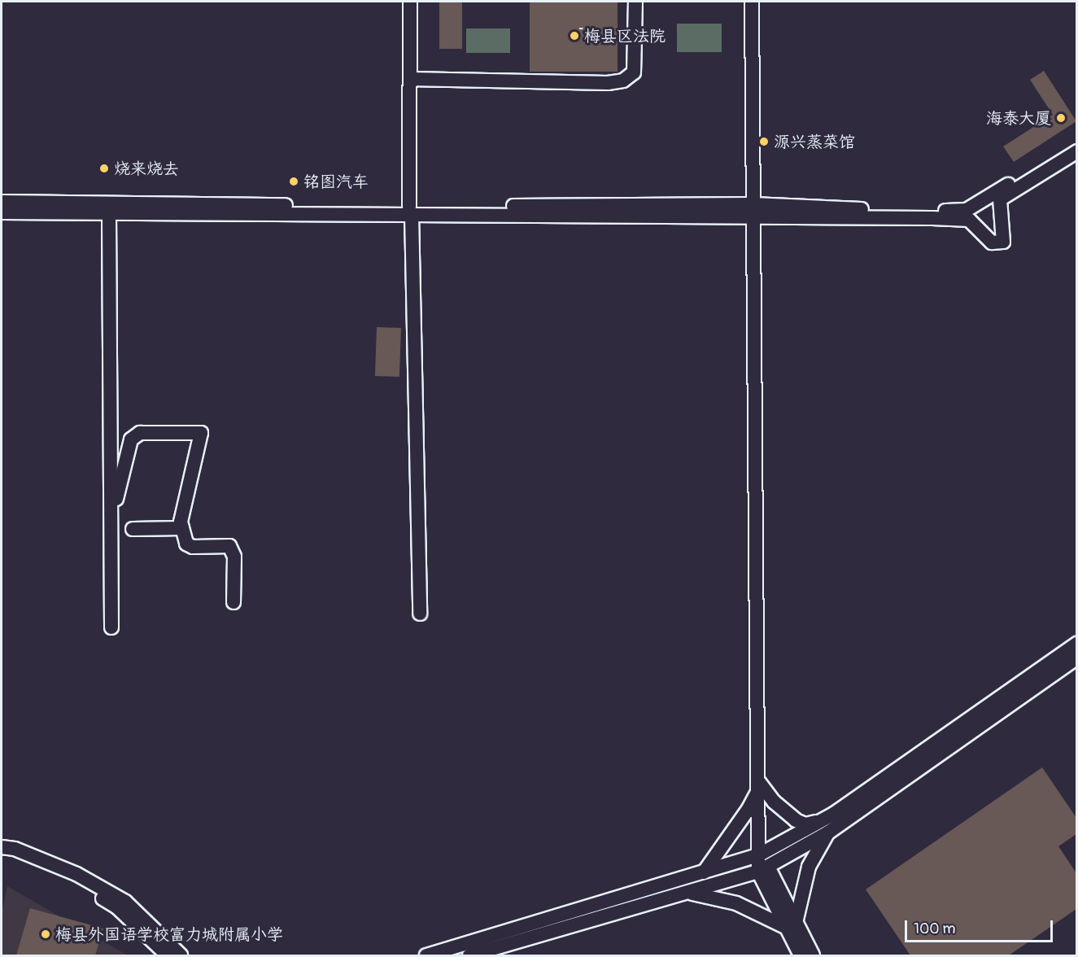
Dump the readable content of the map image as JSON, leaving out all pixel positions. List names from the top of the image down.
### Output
{
  "places": [
    "梅县区法院",
    "海泰大厦",
    "源兴蒸菜馆",
    "烧来烧去",
    "铭图汽车",
    "梅县外国语学校富力城附属小学"
  ],
  "scale_bar": "100 m"
}
